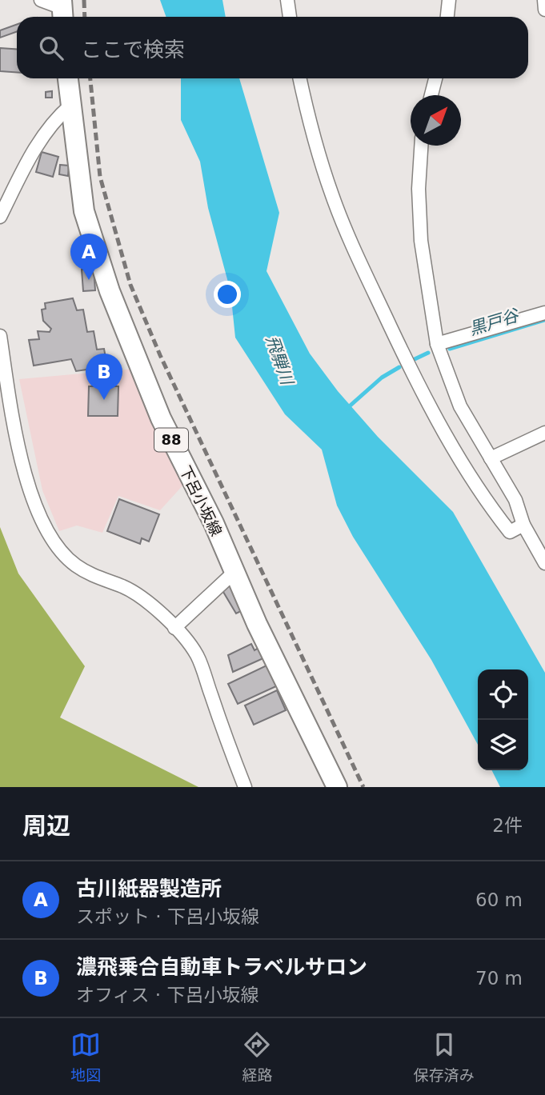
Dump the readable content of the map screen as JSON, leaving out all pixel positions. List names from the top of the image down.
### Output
{
  "streets": {
    "main road": ["88", "下呂小坂線"]
  },
  "water": ["黒戸谷", "飛騨川"],
  "north": "top right",
  "page": {
    "search": "ここで検索",
    "pins": ["A", "B"],
    "heading": ["周辺", "2件"],
    "list": [
      {
        "mark": "A",
        "name": "古川紙器製造所",
        "note": "スポット · 下呂小坂線",
        "value": "60 m"
      },
      {
        "mark": "B",
        "name": "濃飛乗合自動車トラベルサロン",
        "note": "オフィス · 下呂小坂線",
        "value": "70 m"
      }
    ],
    "nav": ["地図", "経路", "保存済み"]
  }
}
